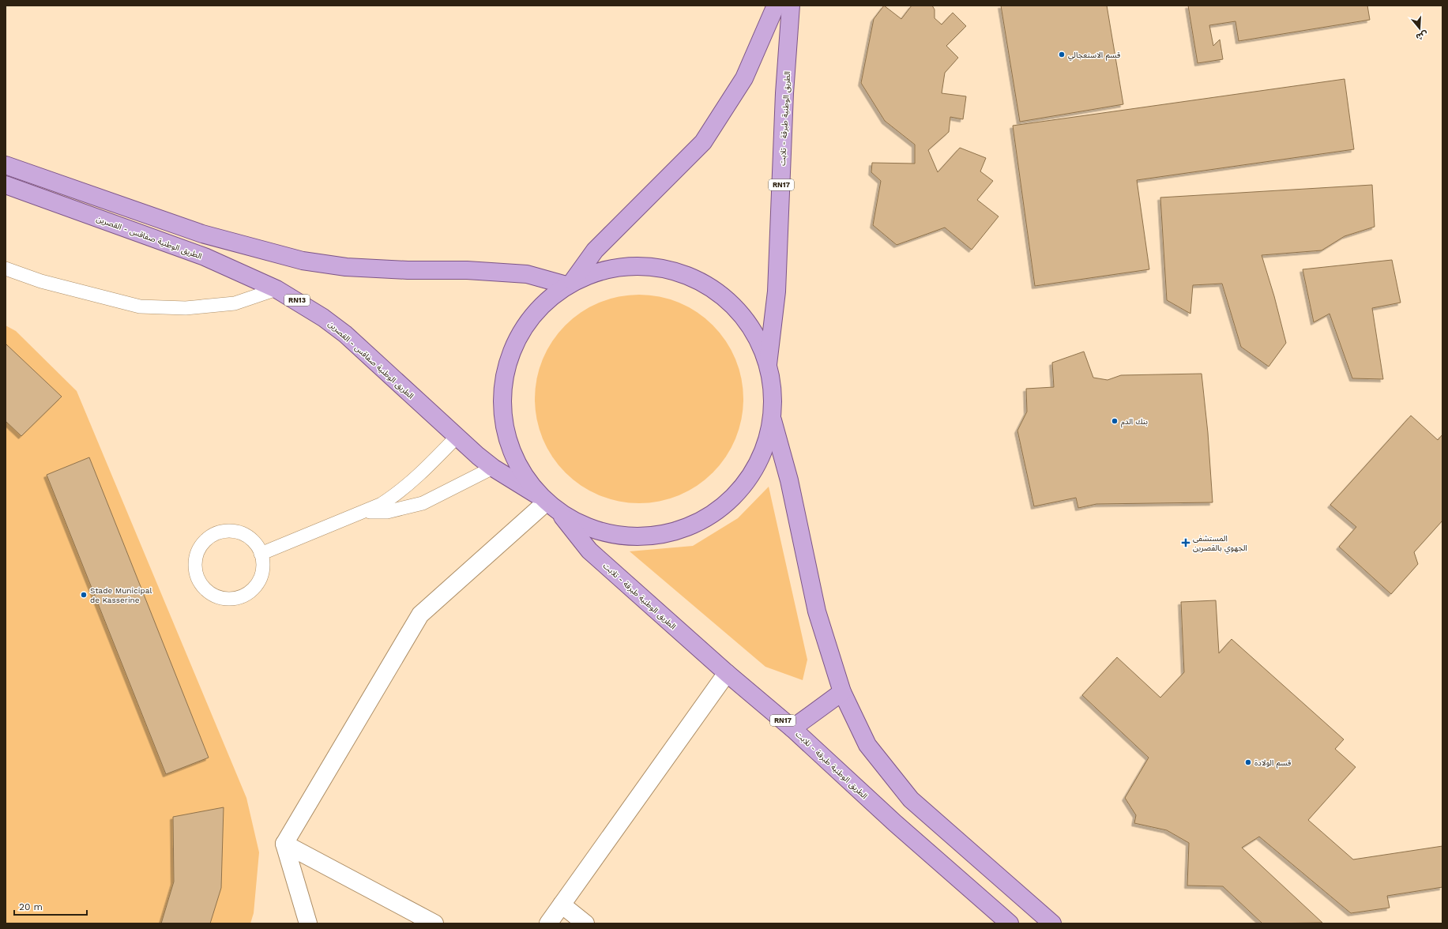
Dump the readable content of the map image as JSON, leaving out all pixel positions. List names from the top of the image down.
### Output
{
  "streets": {
    "main road": [
      "الطريق الوطنية طبرقة - تلابت",
      "RN17",
      "الطريق الوطنية صفاقس - القصرين",
      "RN13"
    ]
  },
  "places": {
    "other": [
      "قسم الاستعجالي",
      "بنك الدم",
      "Stade Municipal de Kasserine",
      "قسم الولادة"
    ],
    "health": ["المستشفى الجهوي بالقصرين"]
  },
  "scale_bar": "20 m",
  "north": "bottom"
}
